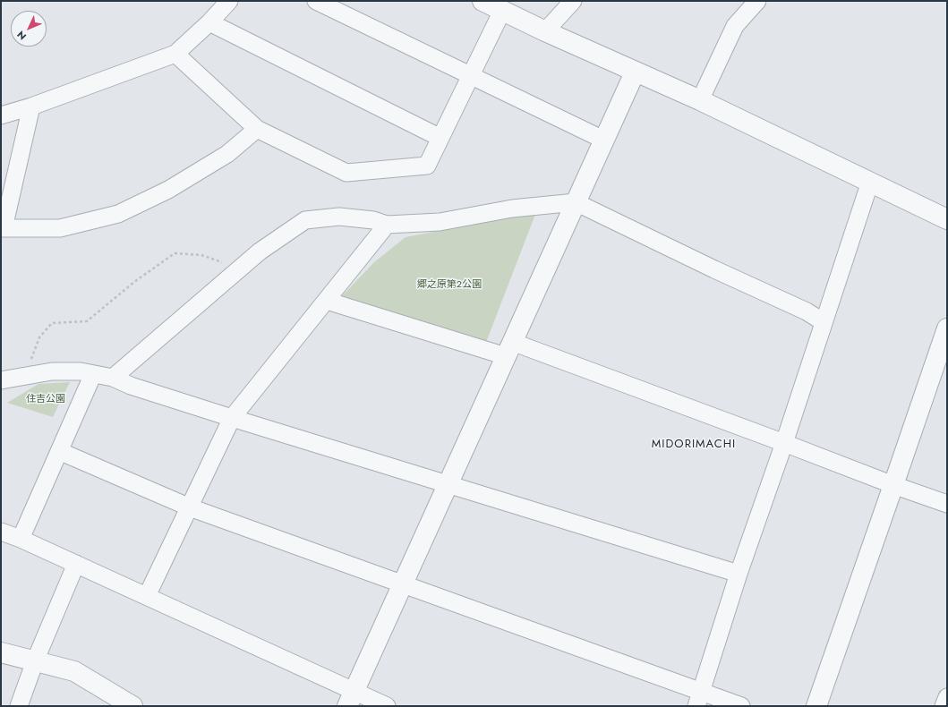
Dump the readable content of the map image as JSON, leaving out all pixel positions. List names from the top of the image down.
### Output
{
  "districts": ["MIDORIMACHI"],
  "parks": ["郷之原第2公園", "住吉公園"],
  "north": "bottom left"
}
